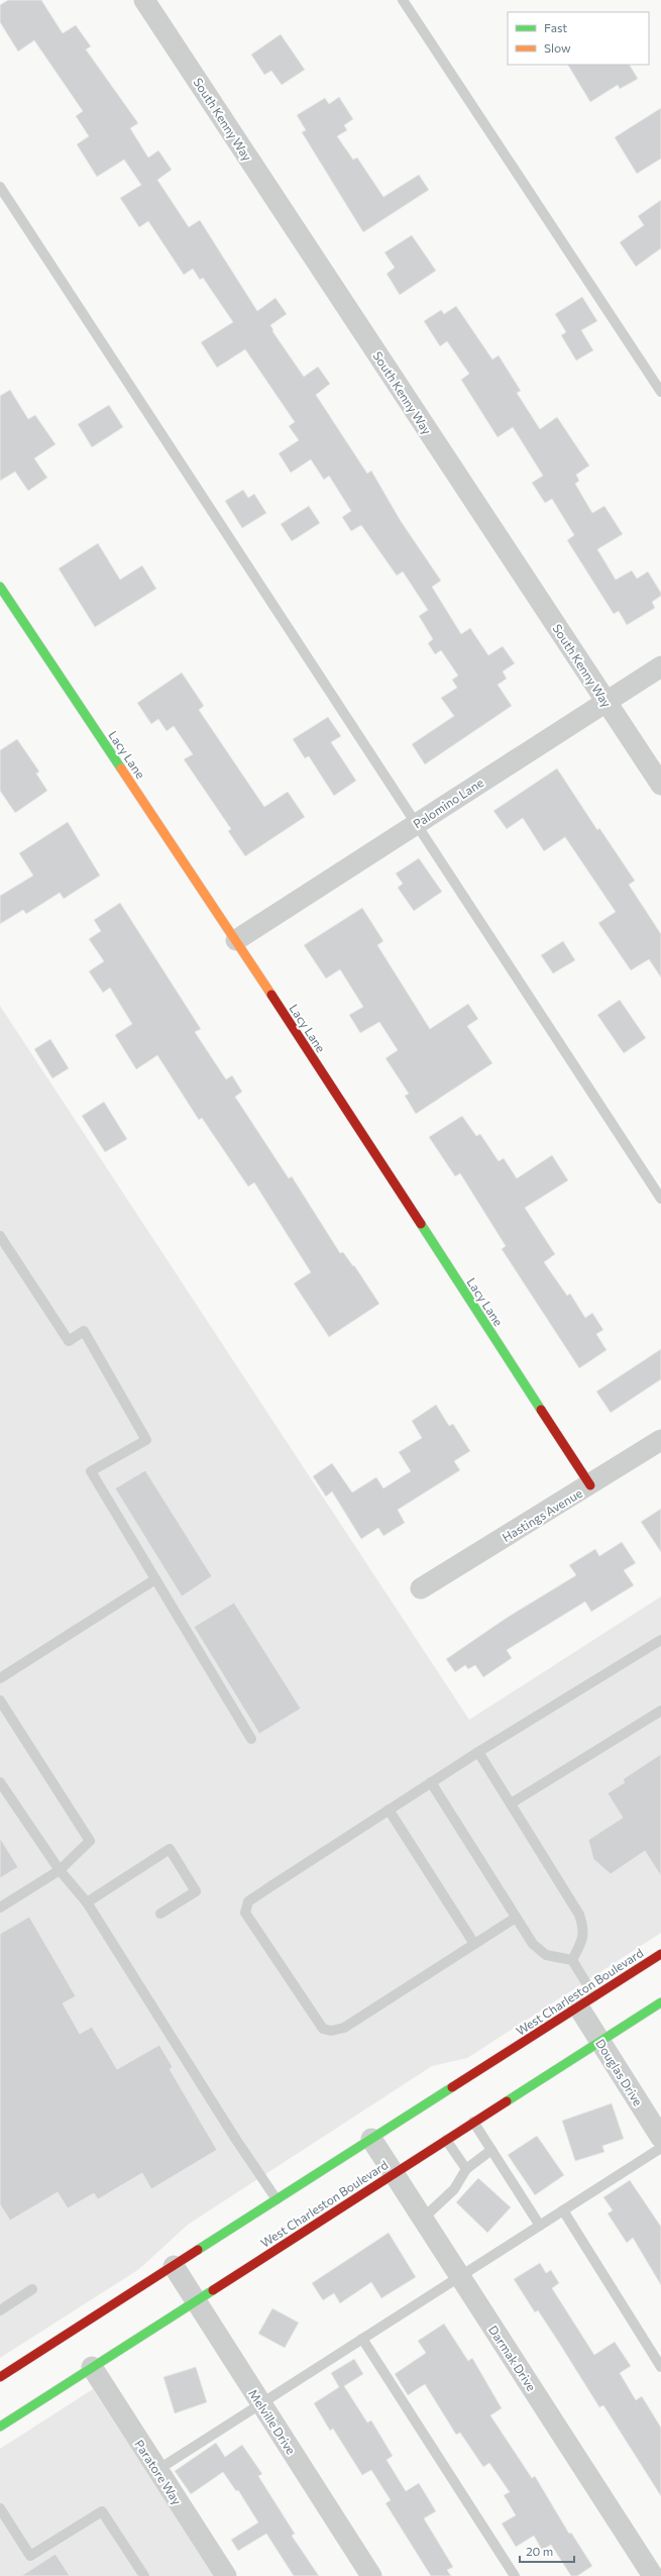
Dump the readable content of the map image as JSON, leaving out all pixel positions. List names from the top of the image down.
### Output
{
  "streets": {
    "main road": ["Lacy Lane", "West Charleston Boulevard"],
    "street": [
      "South Kenny Way",
      "Palomino Lane",
      "Hastings Avenue",
      "Douglas Drive",
      "Darmak Drive",
      "Melville Drive",
      "Paratore Way"
    ]
  },
  "crossings": [
    ["South Kenny Way", "Palomino Lane"],
    ["Lacy Lane", "Palomino Lane"],
    ["Lacy Lane", "Hastings Avenue"],
    ["West Charleston Boulevard", "Douglas Drive"],
    ["West Charleston Boulevard", "Darmak Drive"],
    ["West Charleston Boulevard", "Melville Drive"],
    ["West Charleston Boulevard", "Paratore Way"]
  ],
  "legend": ["Fast", "Slow"],
  "scale_bar": "20 m"
}
